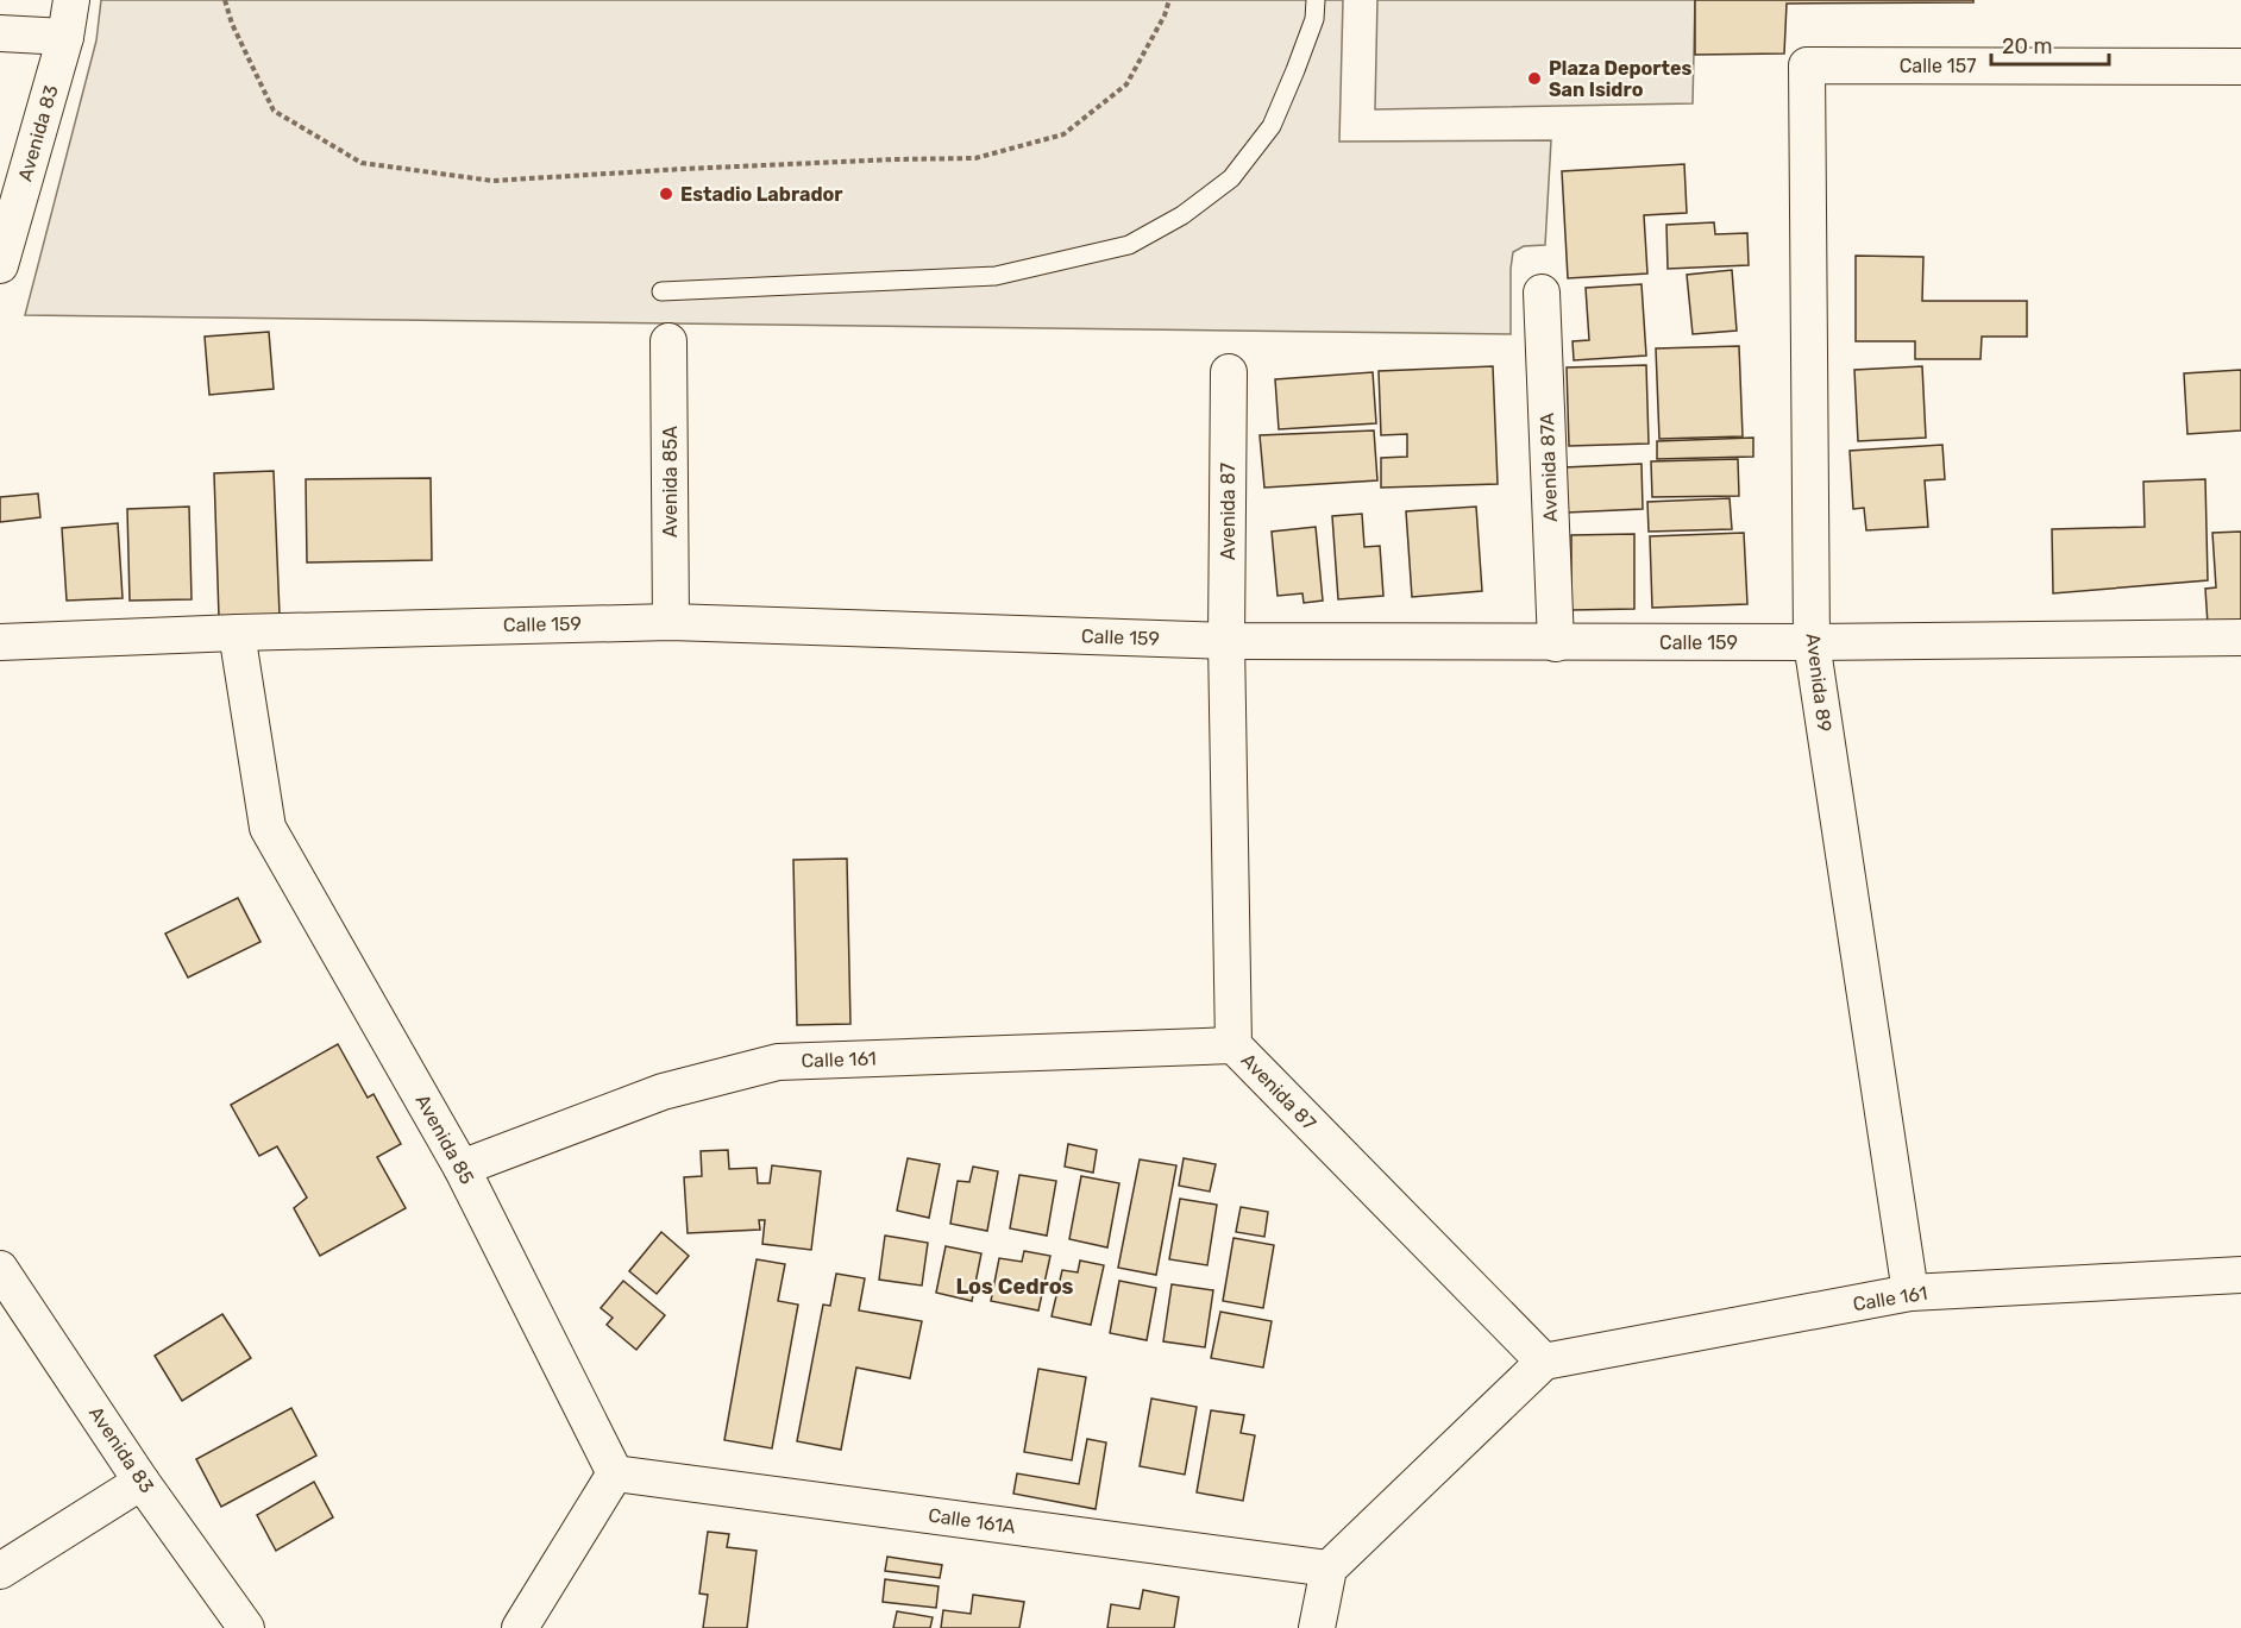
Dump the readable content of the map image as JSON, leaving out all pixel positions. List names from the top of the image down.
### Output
{
  "streets": {
    "street": [
      "Calle 157",
      "Avenida 83",
      "Avenida 87A",
      "Avenida 85A",
      "Avenida 87",
      "Calle 159",
      "Avenida 89",
      "Calle 161",
      "Avenida 85",
      "Calle 161A"
    ]
  },
  "crossings": [
    ["Calle 157", "Avenida 89"],
    ["Avenida 87A", "Calle 159"],
    ["Avenida 85A", "Calle 159"],
    ["Avenida 87", "Calle 159"],
    ["Avenida 87", "Calle 161"],
    ["Calle 159", "Avenida 89"],
    ["Calle 159", "Avenida 85"],
    ["Avenida 89", "Calle 161"],
    ["Calle 161", "Avenida 85"],
    ["Avenida 85", "Calle 161A"]
  ],
  "districts": ["Los Cedros"],
  "places": ["Plaza Deportes San Isidro", "Estadio Labrador"],
  "scale_bar": "20 m"
}
